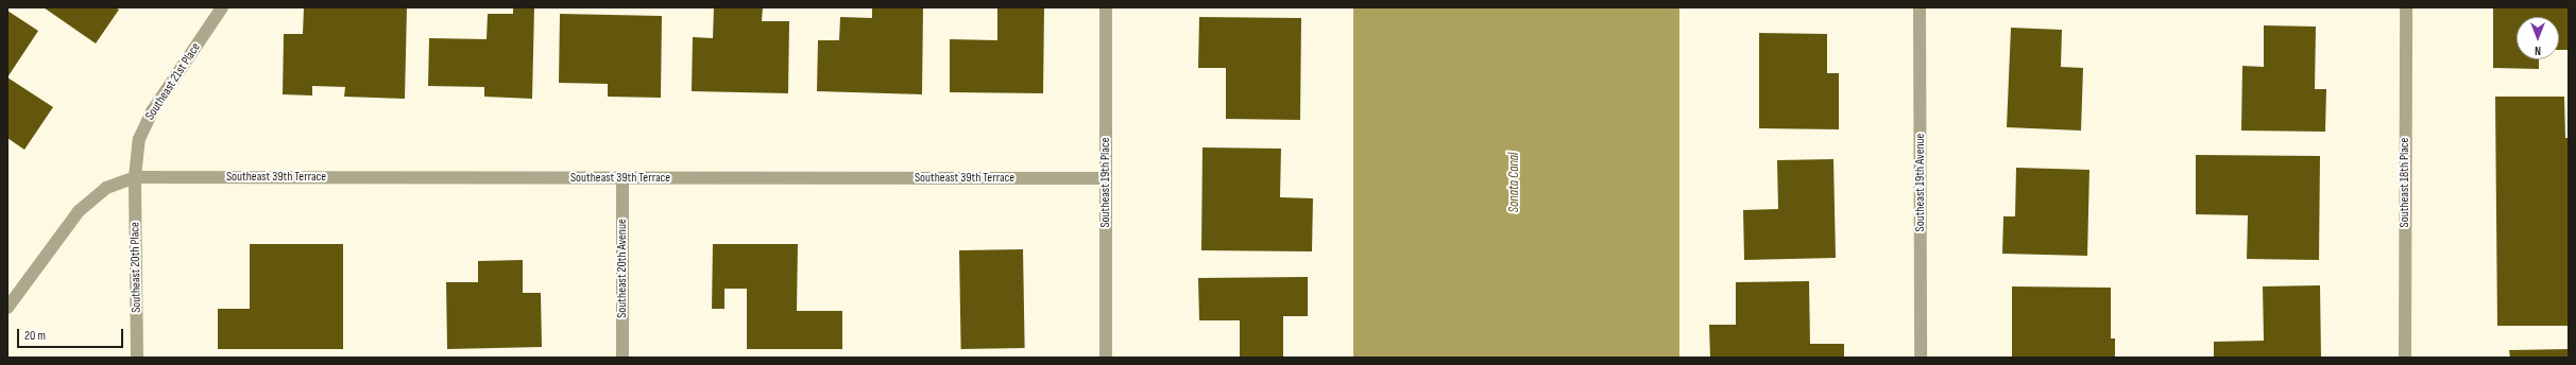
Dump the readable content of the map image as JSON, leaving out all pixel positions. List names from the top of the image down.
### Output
{
  "streets": {
    "street": [
      "Southeast 21st Place",
      "Southeast 39th Terrace",
      "Southeast 19th Place",
      "Southeast 19th Avenue",
      "Southeast 18th Place",
      "Southeast 20th Place",
      "Southeast 20th Avenue"
    ]
  },
  "crossings": [
    ["Southeast 21st Place", "Southeast 39th Terrace"],
    ["Southeast 21st Place", "Southeast 20th Place"],
    ["Southeast 39th Terrace", "Southeast 19th Place"],
    ["Southeast 39th Terrace", "Southeast 20th Place"],
    ["Southeast 39th Terrace", "Southeast 20th Avenue"]
  ],
  "water": ["Sonata Canal"],
  "scale_bar": "20 m",
  "north": "bottom"
}
